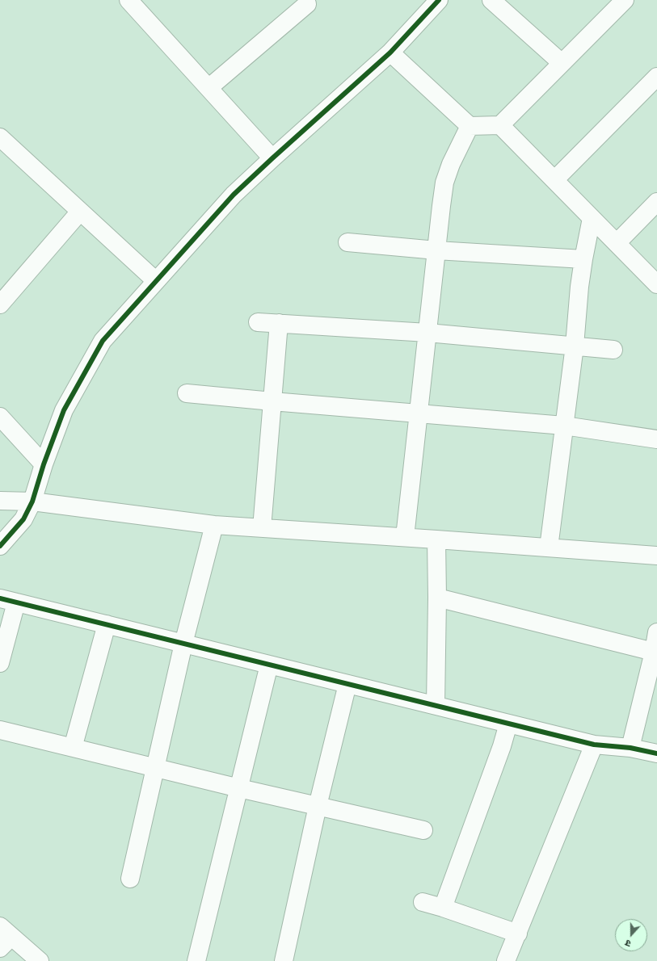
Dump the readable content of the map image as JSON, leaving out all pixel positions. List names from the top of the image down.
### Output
{
  "north": "bottom"
}
